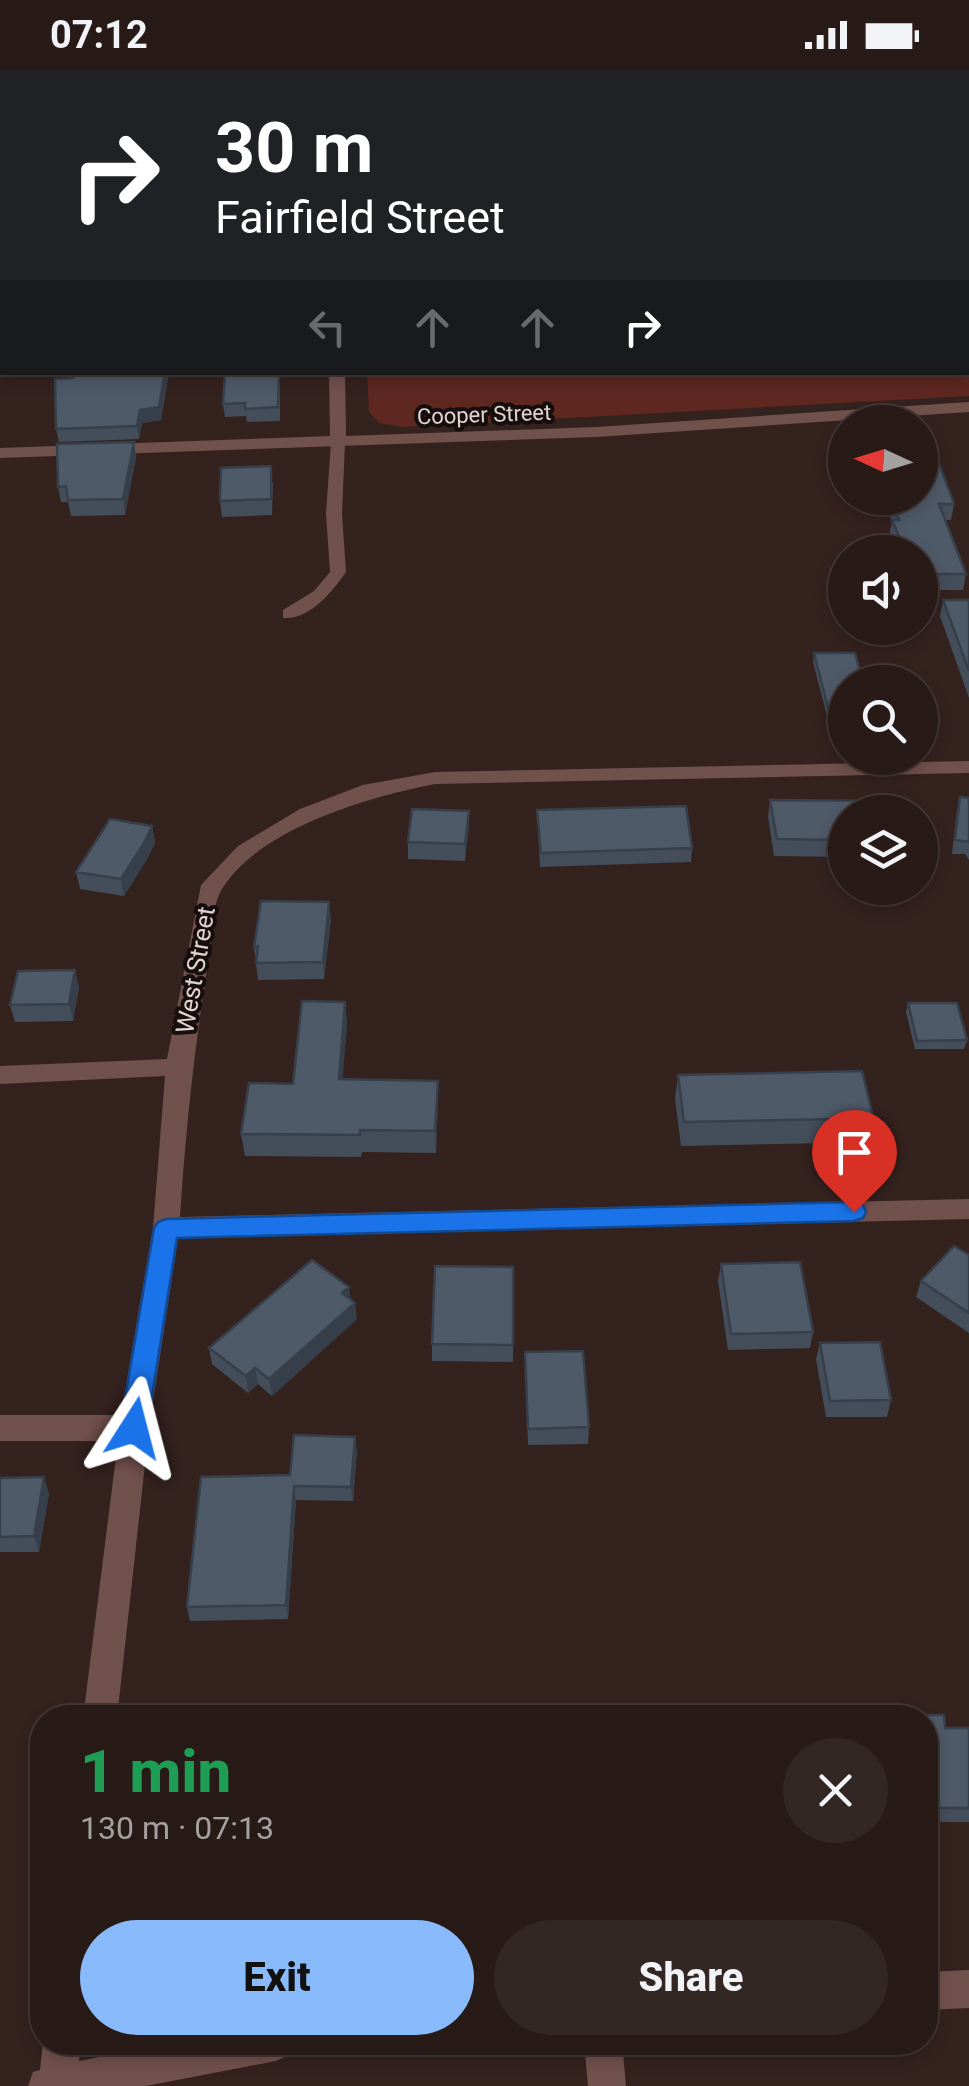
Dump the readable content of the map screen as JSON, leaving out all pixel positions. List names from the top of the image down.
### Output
{
  "streets": {
    "street": ["Cooper Street", "West Street"]
  },
  "north": "left",
  "page": {
    "status": "07:12",
    "turn": ["30 m", "Fairfield Street"],
    "heading": ["1 min", "130 m · 07:13"],
    "buttons": ["Exit", "Share"]
  }
}
